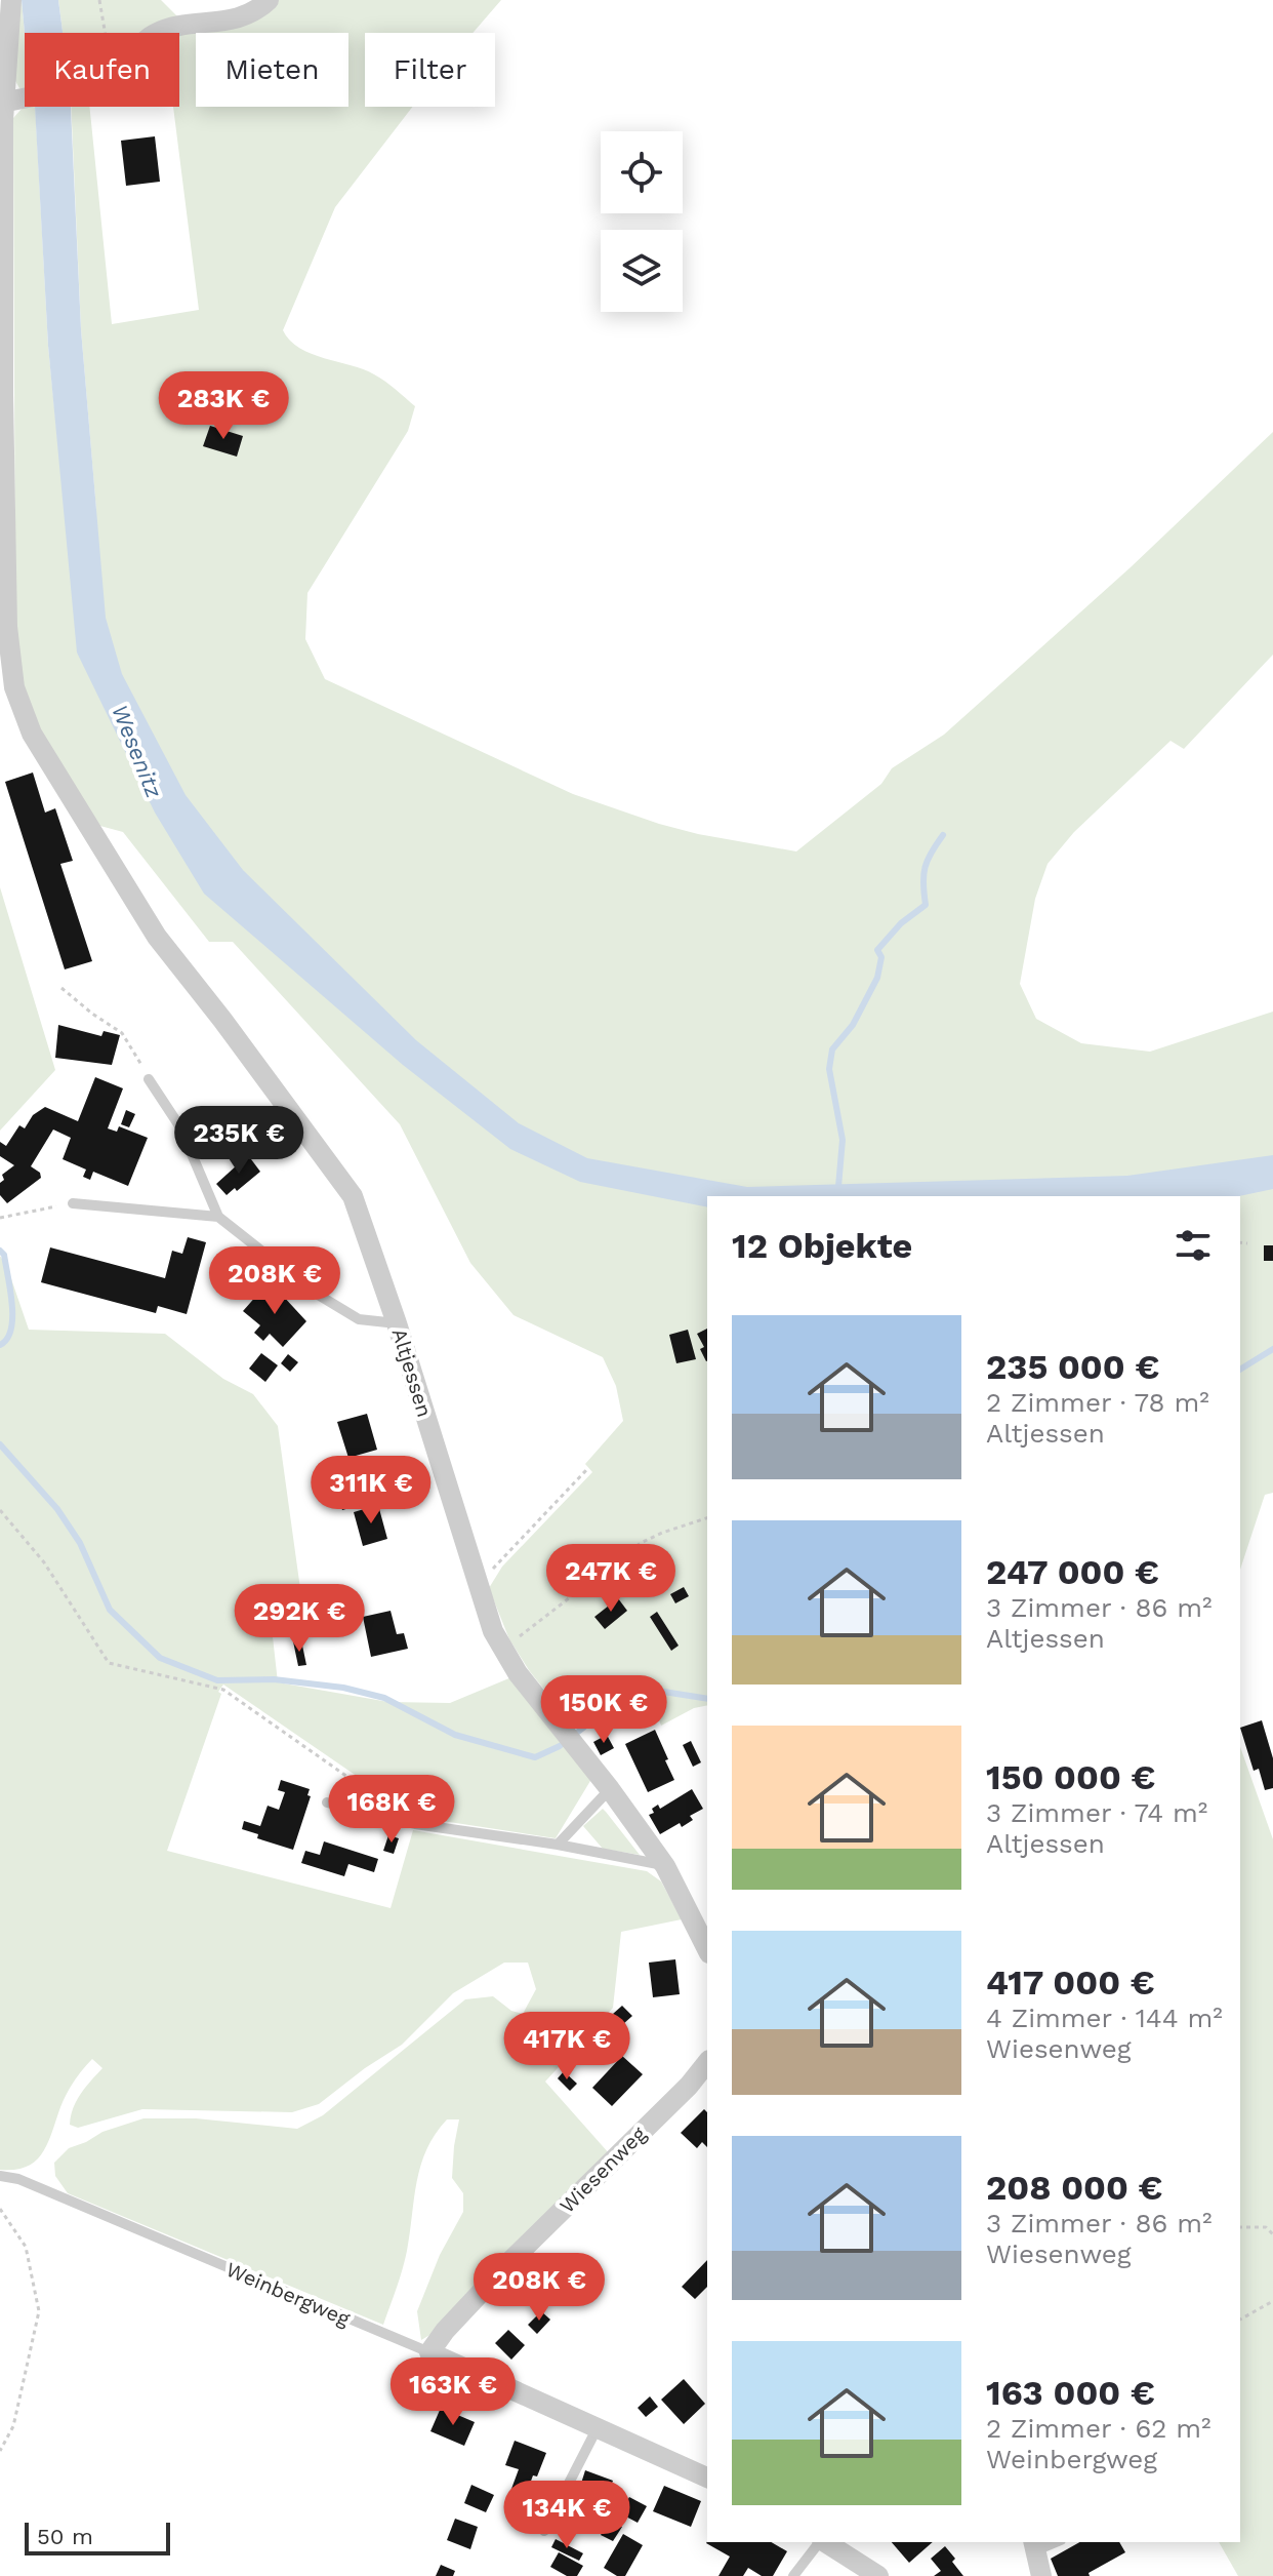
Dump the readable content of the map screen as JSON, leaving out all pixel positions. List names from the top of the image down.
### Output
{
  "streets": {
    "street": ["Altjessen", "Wiesenweg", "Weinbergweg"]
  },
  "crossings": [
    ["Wiesenweg", "Weinbergweg"]
  ],
  "water": ["Wesenitz"],
  "scale_bar": "50 m",
  "page": {
    "chip": ["Kaufen", "Mieten", "Filter"],
    "price": [
      "283K €",
      "235K €",
      "208K €",
      "311K €",
      "247K €",
      "292K €",
      "150K €",
      "168K €",
      "417K €",
      "208K €",
      "163K €",
      "134K €"
    ],
    "heading": "12 Objekte",
    "list": [
      {
        "name": "235 000 €",
        "note": "2 Zimmer · 78 m² · Altjessen"
      },
      {
        "name": "247 000 €",
        "note": "3 Zimmer · 86 m² · Altjessen"
      },
      {
        "name": "150 000 €",
        "note": "3 Zimmer · 74 m² · Altjessen"
      },
      {
        "name": "417 000 €",
        "note": "4 Zimmer · 144 m² · Wiesenweg"
      },
      {
        "name": "208 000 €",
        "note": "3 Zimmer · 86 m² · Wiesenweg"
      },
      {
        "name": "163 000 €",
        "note": "2 Zimmer · 62 m² · Weinbergweg"
      }
    ],
    "scale": "50 m"
  }
}
